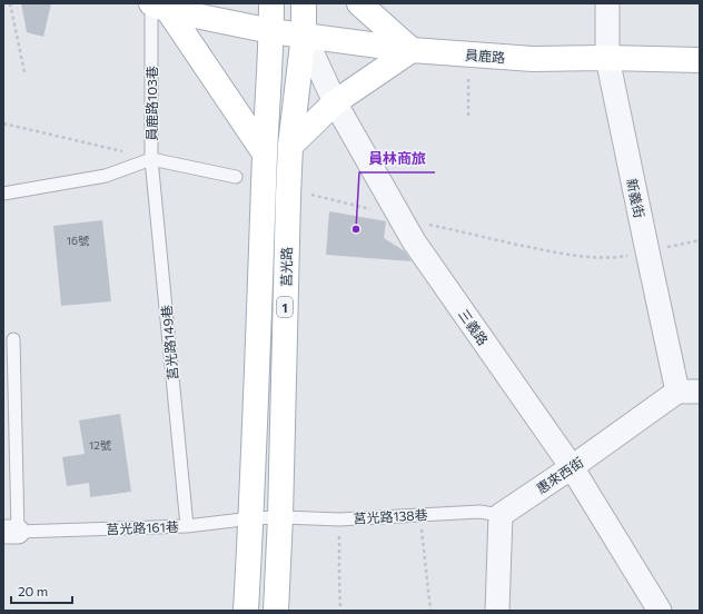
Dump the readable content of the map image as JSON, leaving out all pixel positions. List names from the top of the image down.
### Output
{
  "streets": {
    "main road": ["員鹿路", "莒光路", "1"],
    "street": ["新義街", "三義路", "惠來西街"],
    "lane": [
      "員鹿路103巷",
      "莒光路149巷",
      "莒光路138巷",
      "莒光路161巷"
    ]
  },
  "crossings": [
    ["員鹿路", "員鹿路103巷"],
    ["員鹿路", "新義街"],
    ["員鹿路", "莒光路"],
    ["員鹿路", "三義路"],
    ["員鹿路103巷", "莒光路149巷"],
    ["新義街", "惠來西街"],
    ["莒光路", "三義路"],
    ["莒光路", "莒光路138巷"],
    ["莒光路", "莒光路161巷"],
    ["三義路", "惠來西街"],
    ["莒光路149巷", "莒光路161巷"],
    ["惠來西街", "莒光路138巷"],
    ["莒光路138巷", "莒光路161巷"]
  ],
  "places": ["員林商旅"],
  "house_numbers": ["16號", "12號"],
  "scale_bar": "20 m"
}
